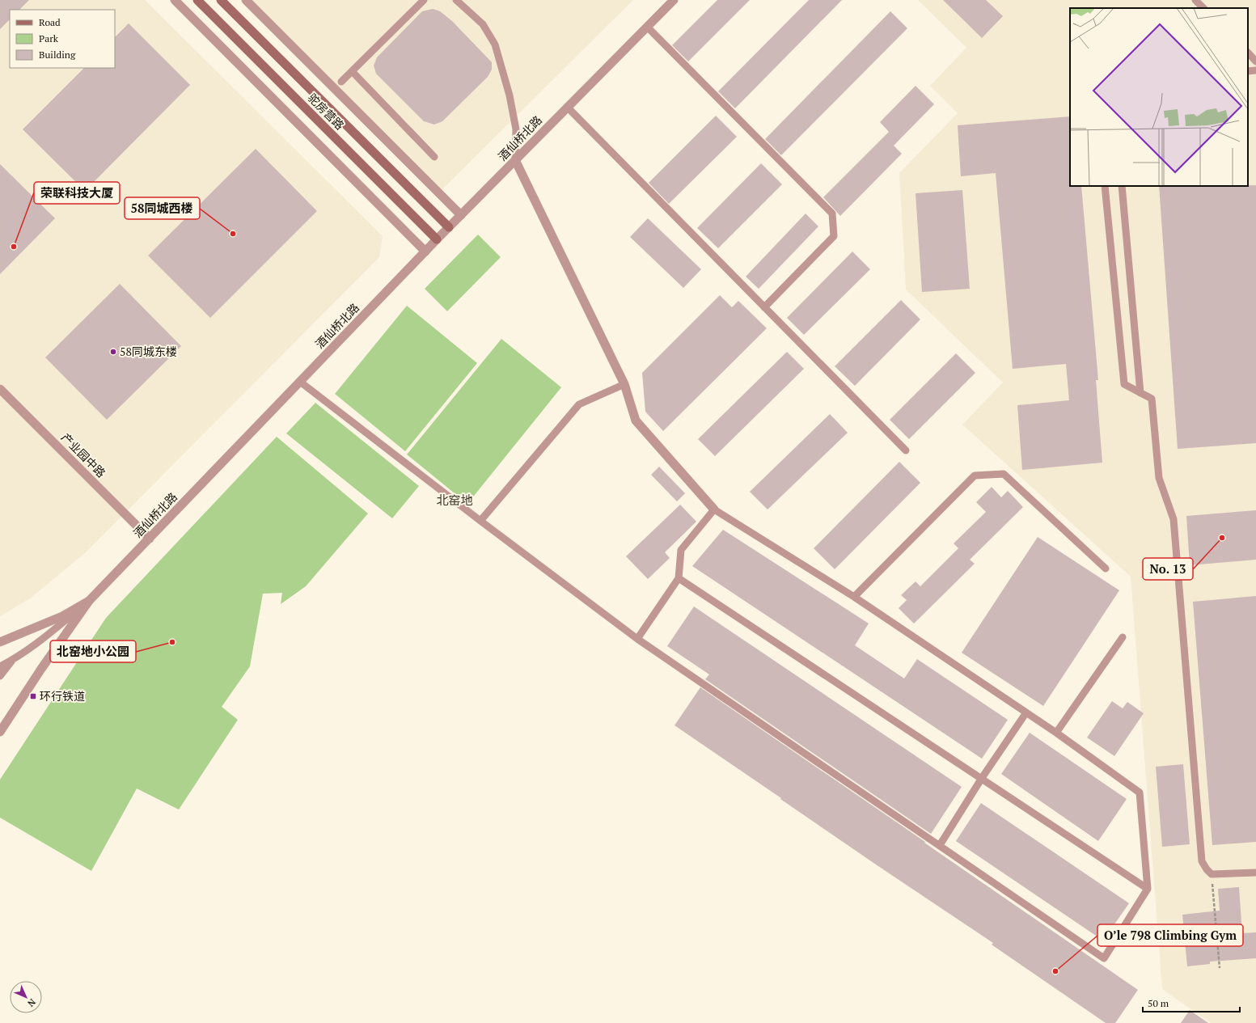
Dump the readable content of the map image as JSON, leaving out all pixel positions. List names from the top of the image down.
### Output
{
  "streets": {
    "main road": ["驼房营路"],
    "street": ["酒仙桥北路", "产业园中路"]
  },
  "crossings": [
    ["驼房营路", "酒仙桥北路"],
    ["酒仙桥北路", "产业园中路"]
  ],
  "districts": ["北窑地"],
  "places": {
    "other": [
      "58同城西楼",
      "荣联科技大厦",
      "58同城东楼",
      "No. 13",
      "北窑地小公园",
      "O’le 798 Climbing Gym"
    ],
    "transit": ["环行铁道"]
  },
  "legend": ["Road", "Park", "Building"],
  "scale_bar": "50 m",
  "north": "bottom right"
}
